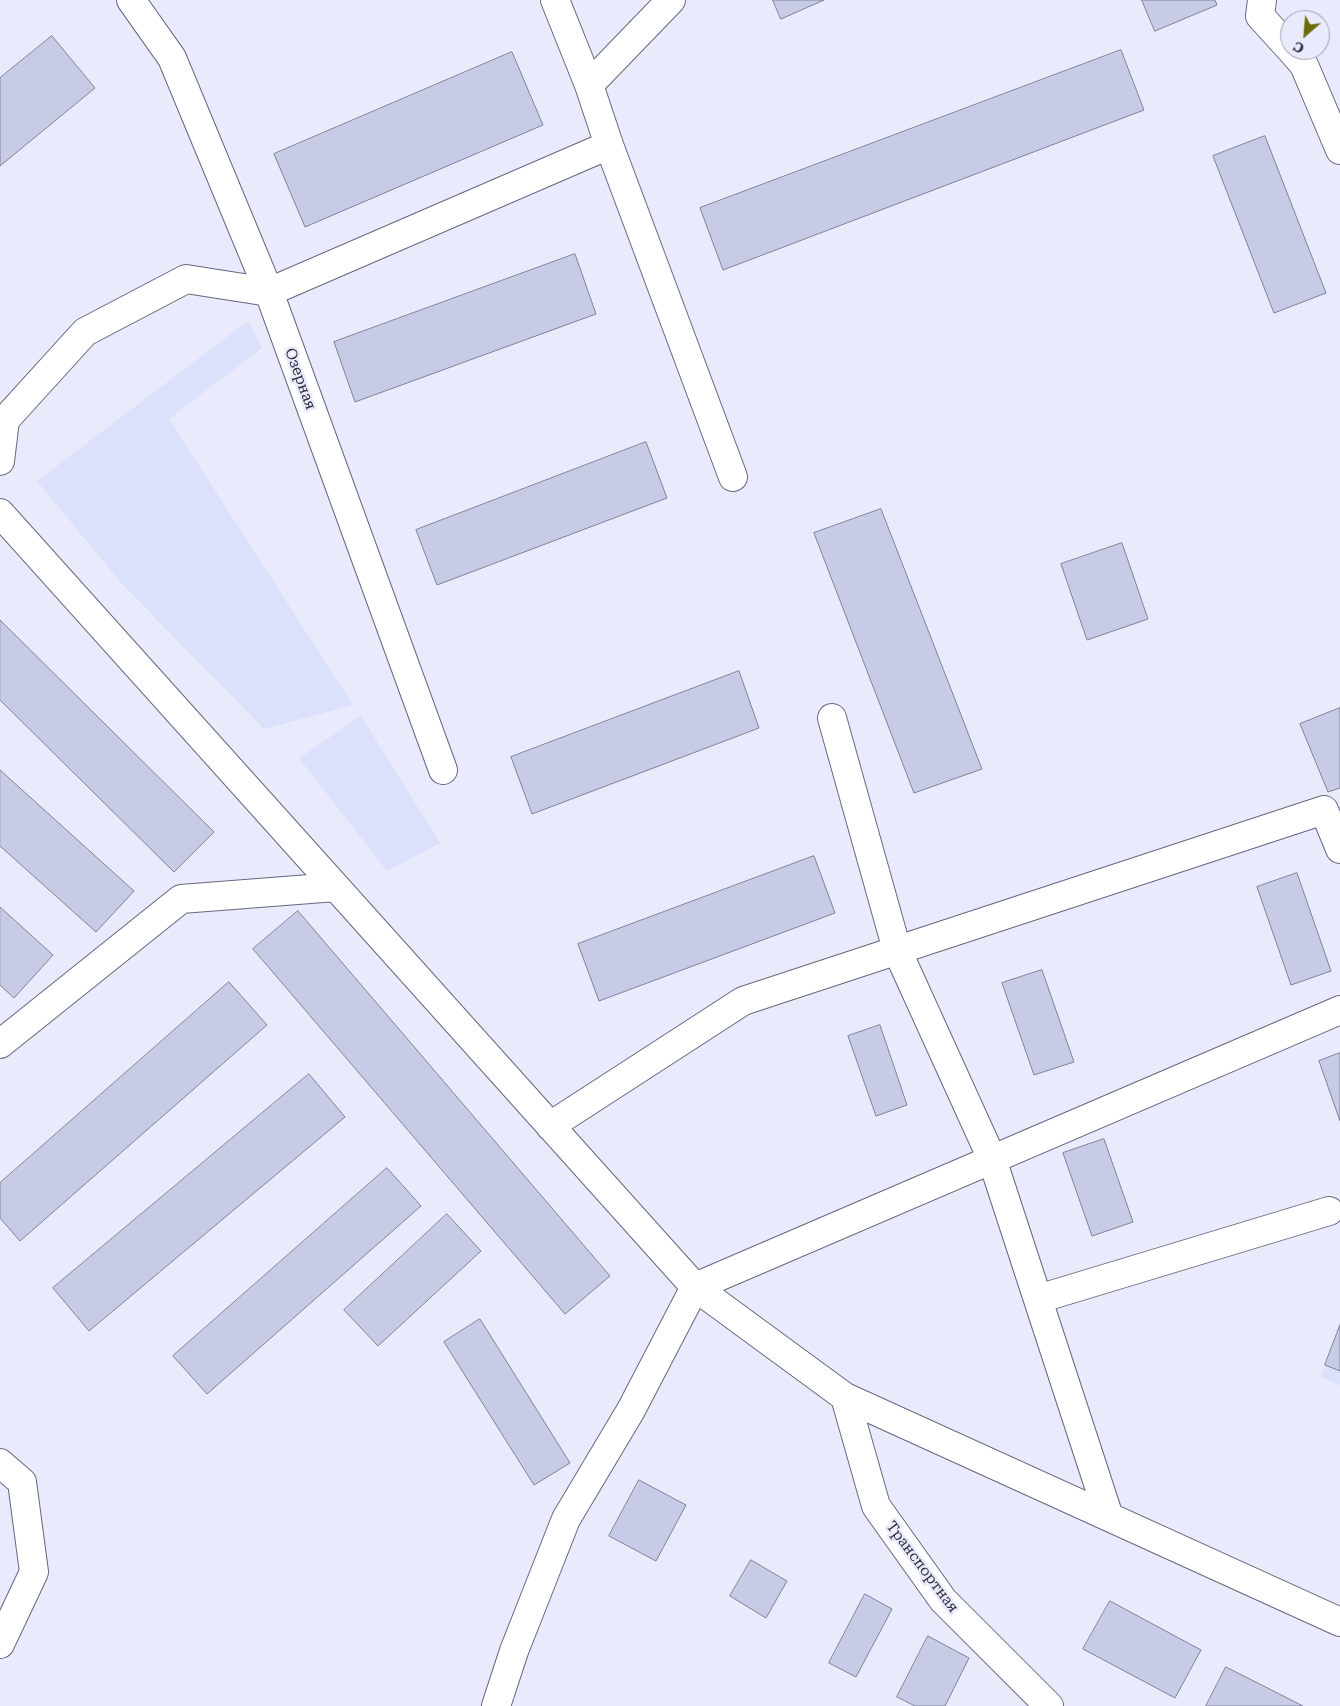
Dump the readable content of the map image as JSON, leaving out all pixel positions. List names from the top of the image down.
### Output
{
  "streets": {
    "street": ["Озерная", "Транспортная"]
  },
  "north": "bottom left"
}
